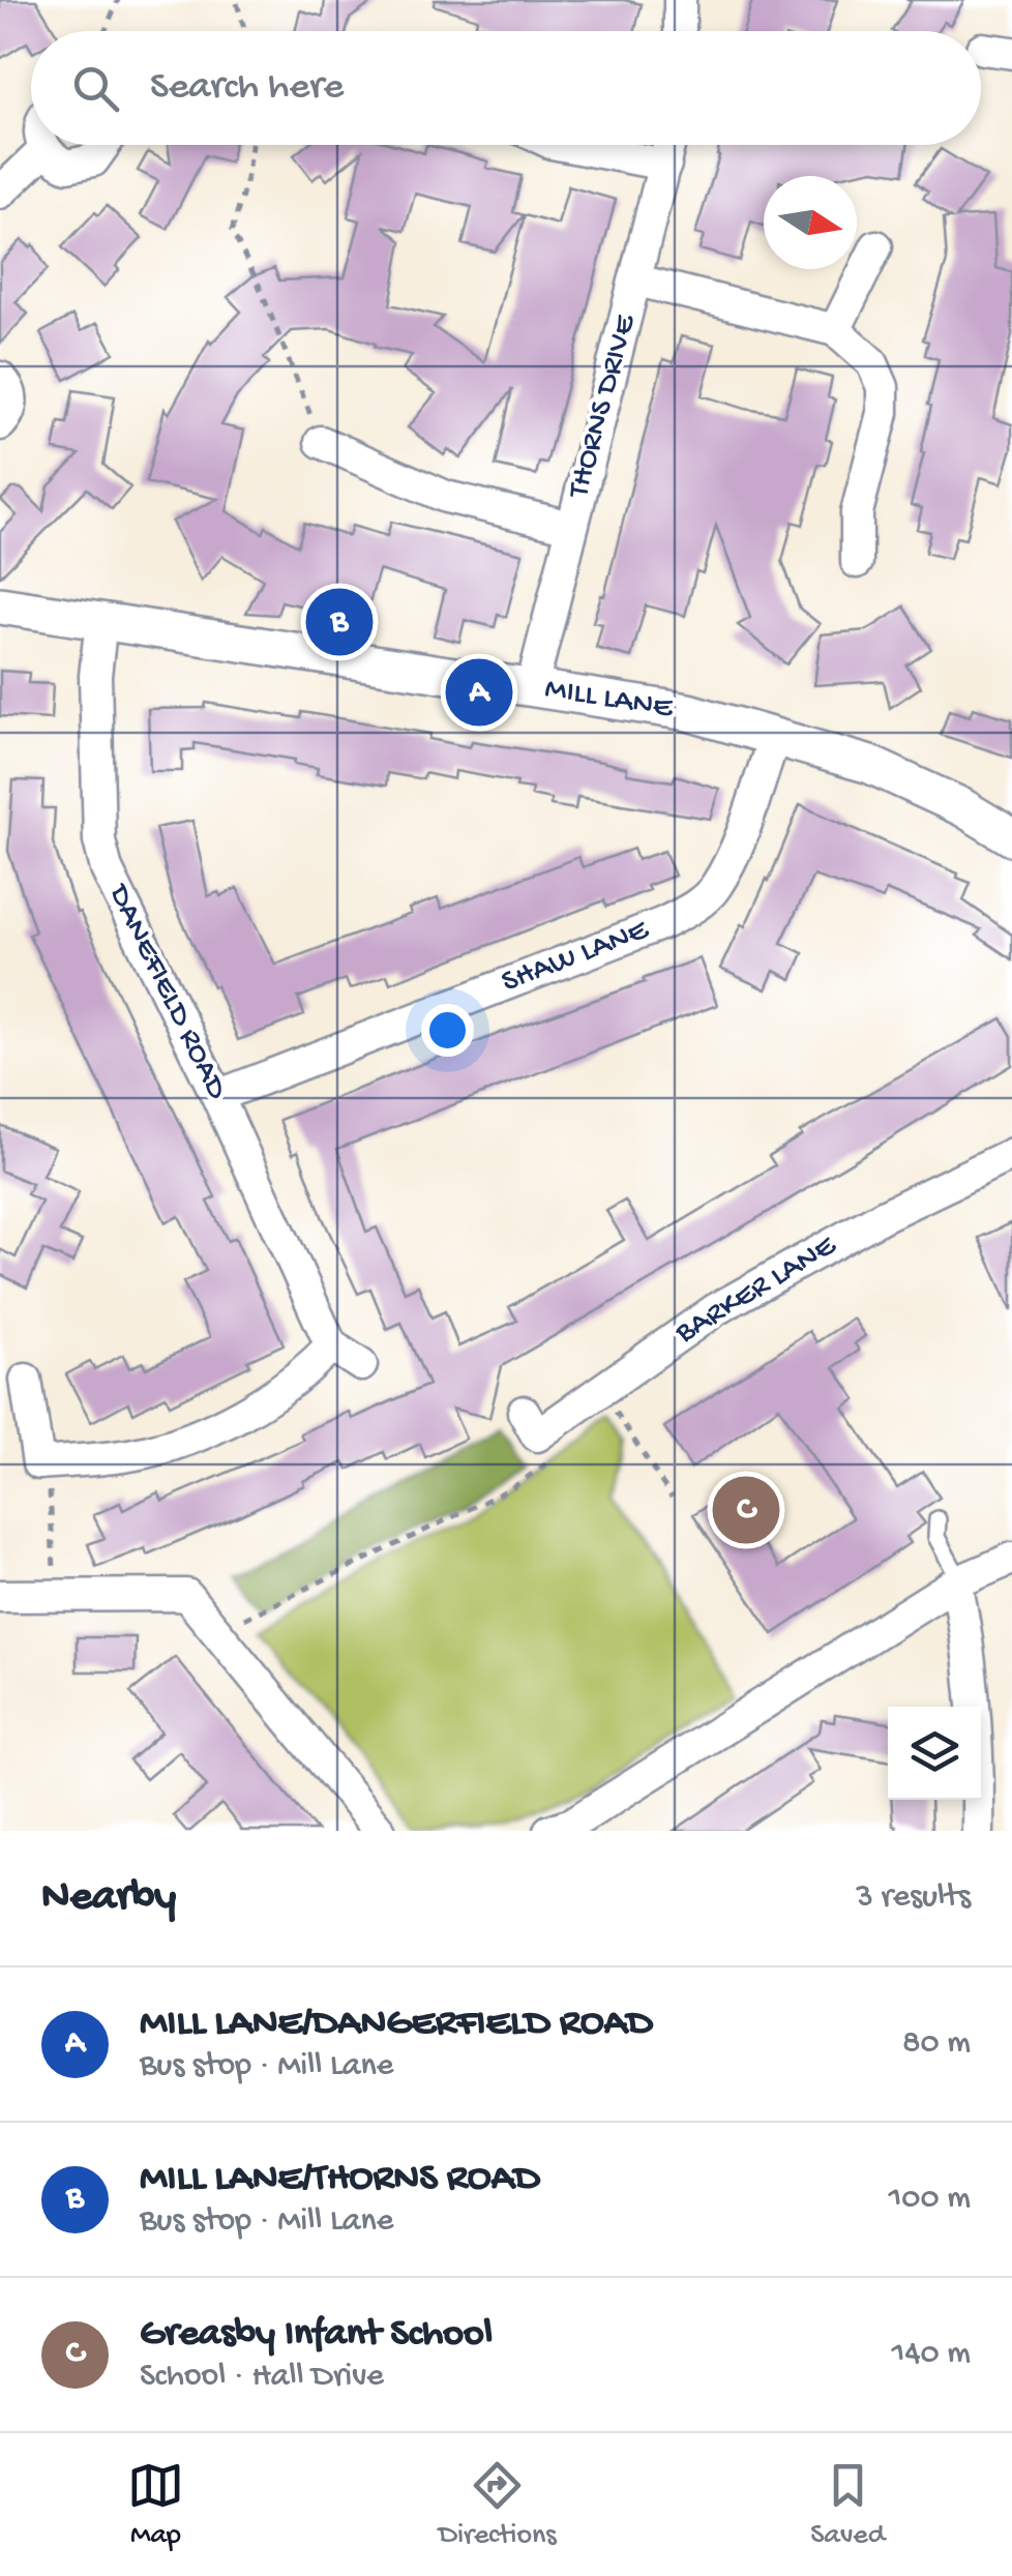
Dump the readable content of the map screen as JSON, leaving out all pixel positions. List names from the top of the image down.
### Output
{
  "streets": {
    "street": [
      "THORNS DRIVE",
      "MILL LANE",
      "SHAW LANE",
      "DANEFIELD ROAD",
      "BARKER LANE"
    ]
  },
  "crossings": [
    ["THORNS DRIVE", "MILL LANE"],
    ["MILL LANE", "SHAW LANE"],
    ["MILL LANE", "DANEFIELD ROAD"],
    ["SHAW LANE", "DANEFIELD ROAD"]
  ],
  "north": "right",
  "page": {
    "search": "Search here",
    "pins": ["B", "A", "C"],
    "heading": ["Nearby", "3 results"],
    "list": [
      {
        "mark": "A",
        "name": "MILL LANE/DANGERFIELD ROAD",
        "note": "Bus stop · Mill Lane",
        "value": "80 m"
      },
      {
        "mark": "B",
        "name": "MILL LANE/THORNS ROAD",
        "note": "Bus stop · Mill Lane",
        "value": "100 m"
      },
      {
        "mark": "C",
        "name": "Greasby Infant School",
        "note": "School · Hall Drive",
        "value": "140 m"
      }
    ],
    "nav": ["Map", "Directions", "Saved"]
  }
}
